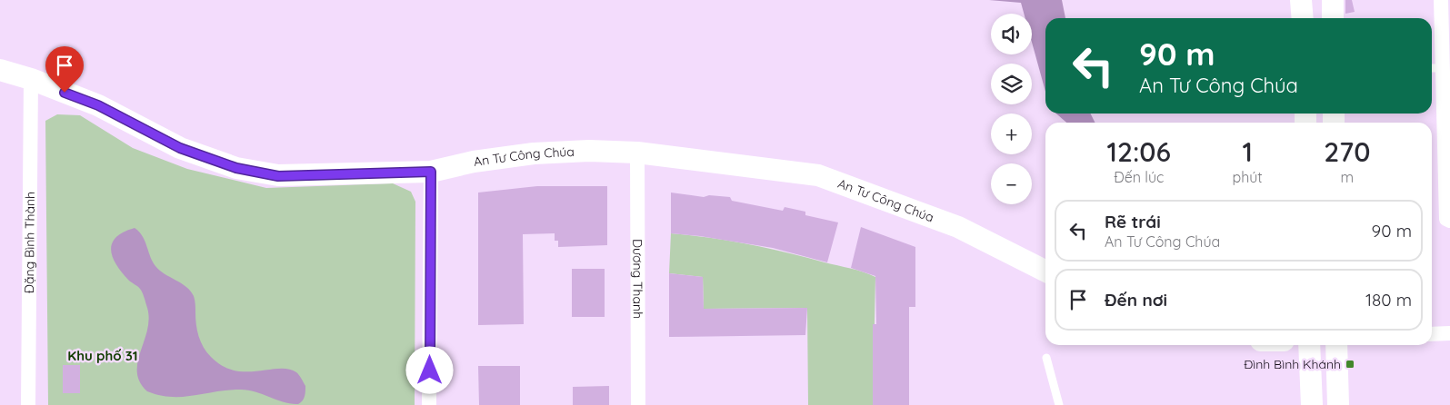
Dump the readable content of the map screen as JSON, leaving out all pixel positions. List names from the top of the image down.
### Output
{
  "streets": {
    "street": ["An Tư Công Chúa", "Đặng Bình Thành", "Dương Thanh"]
  },
  "crossings": [
    ["An Tư Công Chúa", "Đặng Bình Thành"],
    ["An Tư Công Chúa", "Dương Thanh"]
  ],
  "districts": ["Khu phố 31"],
  "places": {
    "transit": ["Đình Bình Khánh"]
  },
  "page": {
    "map_buttons": ["+", "−"],
    "turn": ["90 m", "An Tư Công Chúa"],
    "eta": [
      "12:06",
      "Đến lúc",
      "1",
      "phút",
      "270",
      "m"
    ],
    "list": [
      {
        "name": "Rẽ trái",
        "note": "An Tư Công Chúa",
        "value": "90 m"
      },
      {
        "name": "Đến nơi",
        "value": "180 m"
      }
    ]
  }
}
